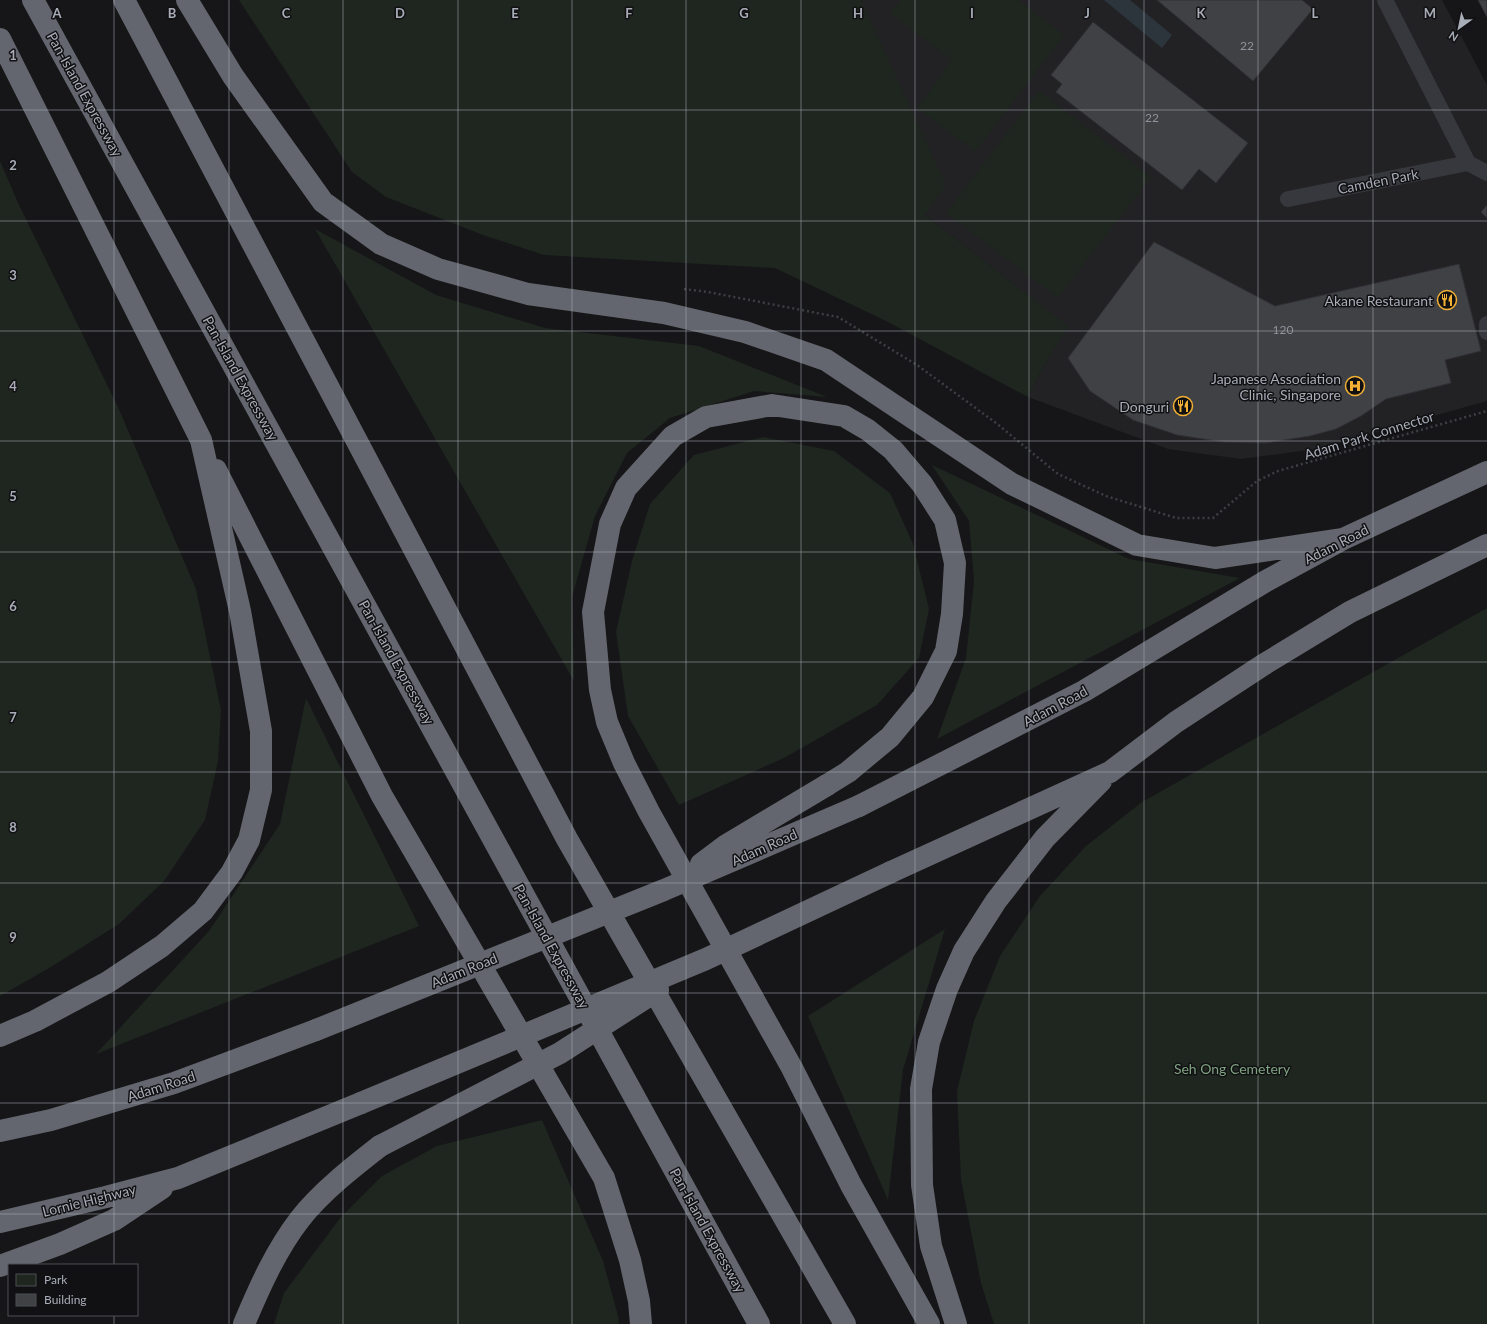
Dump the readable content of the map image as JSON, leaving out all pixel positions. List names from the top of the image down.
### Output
{
  "streets": {
    "highway": ["Pan-Island Expressway", "Adam Road", "Lornie Highway"],
    "lane": ["Camden Park"],
    "path": ["Adam Park Connector"]
  },
  "parks": ["Seh Ong Cemetery"],
  "places": {
    "restaurant": ["Akane Restaurant", "Donguri"],
    "hospital": ["Japanese Association Clinic, Singapore"]
  },
  "house_numbers": ["22", "22", "120"],
  "legend": ["Park", "Building"],
  "north": "bottom left",
  "grid": {
    "columns": [
      "A",
      "B",
      "C",
      "D",
      "E",
      "F",
      "G",
      "H",
      "I",
      "J",
      "K",
      "L",
      "M"
    ],
    "rows": [
      "1",
      "2",
      "3",
      "4",
      "5",
      "6",
      "7",
      "8",
      "9"
    ]
  }
}
